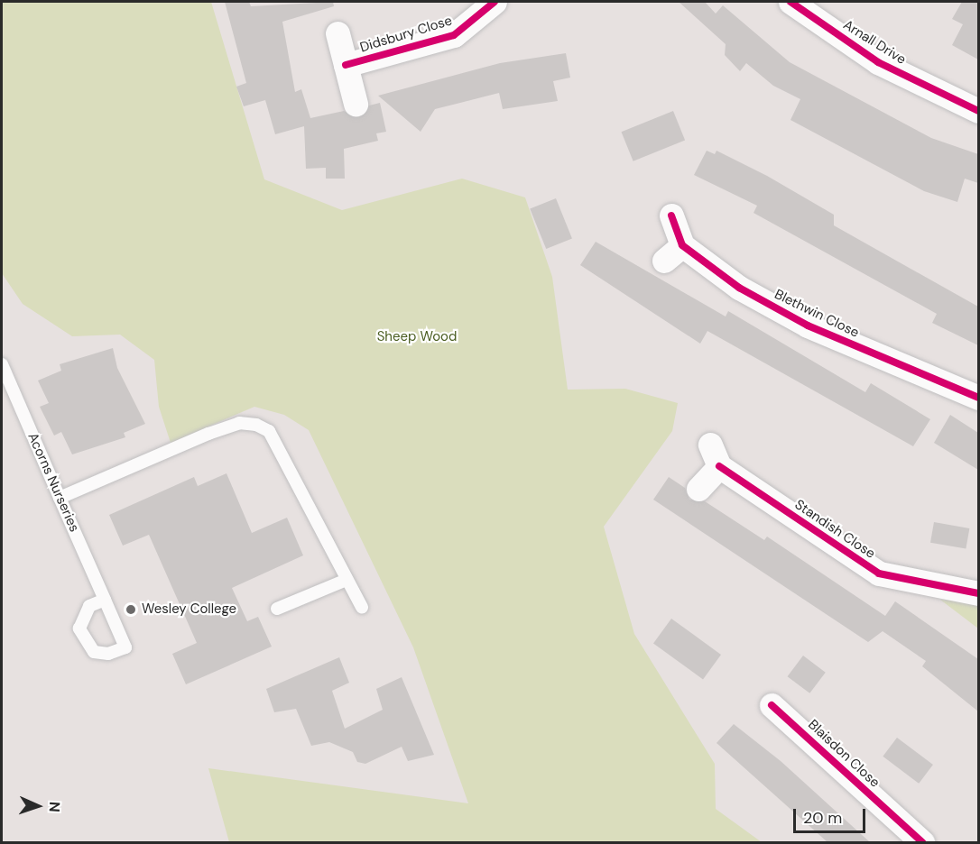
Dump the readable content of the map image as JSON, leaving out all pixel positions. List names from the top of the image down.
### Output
{
  "streets": {
    "street": [
      "Didsbury Close",
      "Arnall Drive",
      "Blethwin Close",
      "Standish Close",
      "Blaisdon Close"
    ],
    "lane": ["Acorns Nurseries"]
  },
  "parks": ["Sheep Wood"],
  "places": ["Wesley College"],
  "scale_bar": "20 m",
  "north": "right"
}
